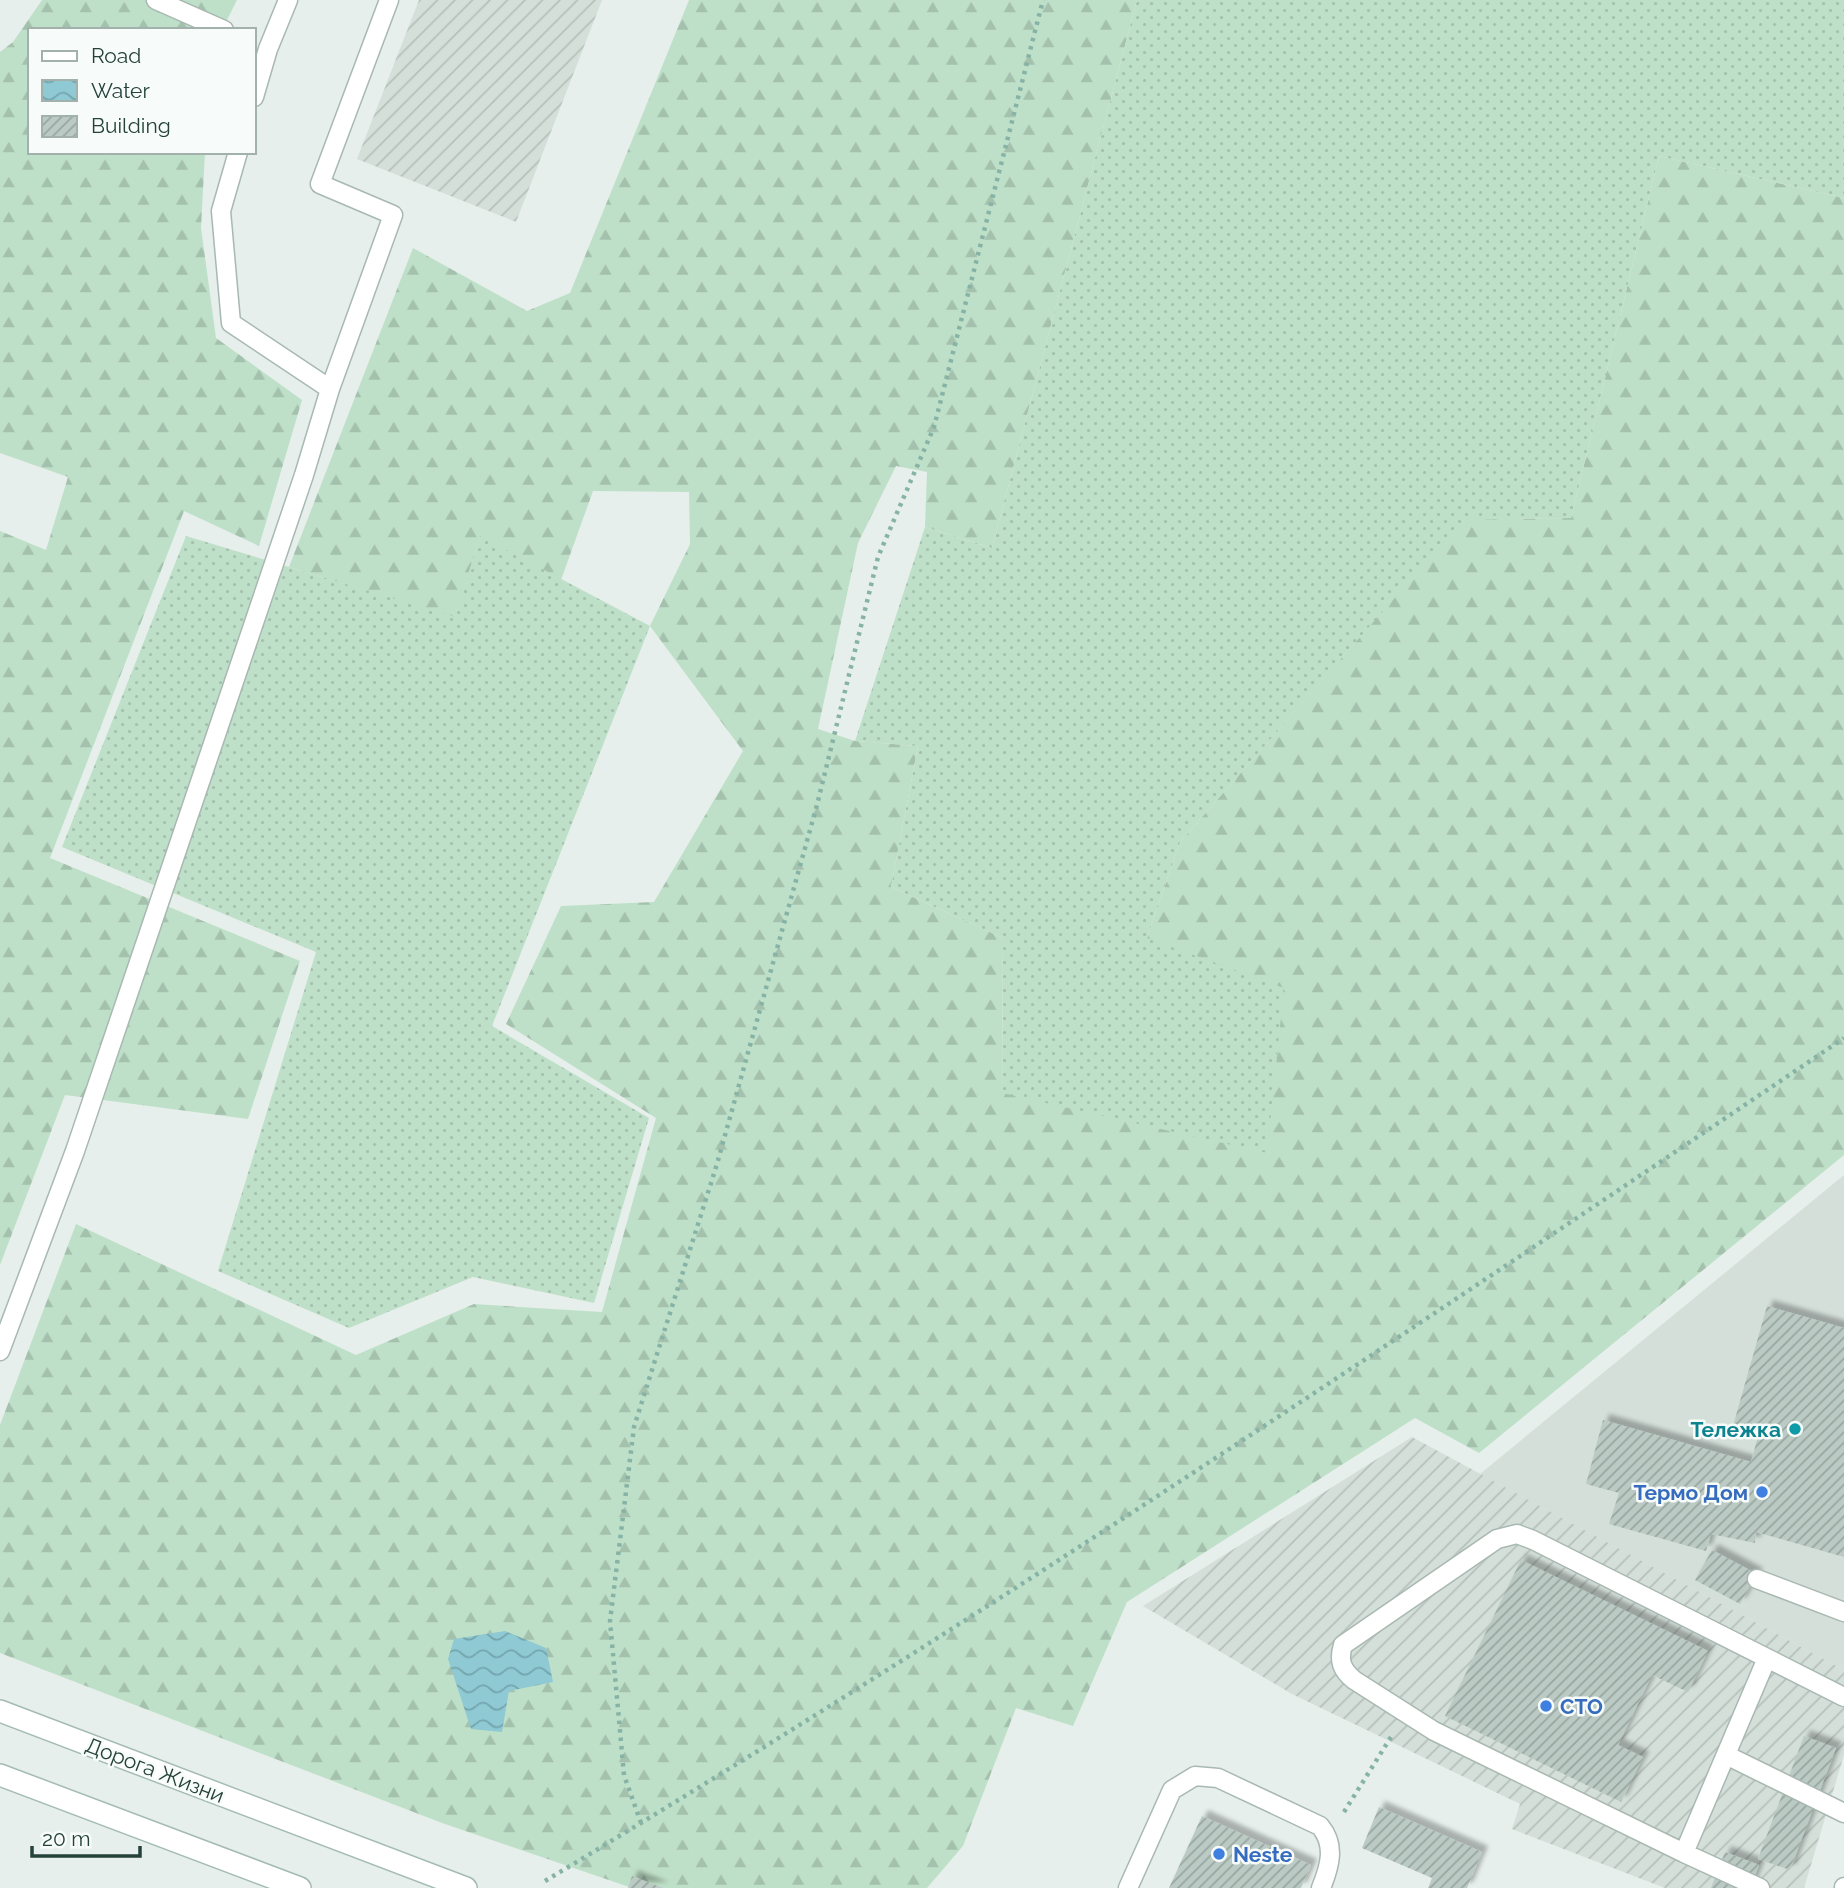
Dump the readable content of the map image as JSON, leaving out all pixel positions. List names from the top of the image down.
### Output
{
  "streets": {
    "main road": ["Дорога Жизни"]
  },
  "places": [
    "Тележка",
    "Термо Дом",
    "СТО",
    "Neste"
  ],
  "legend": ["Road", "Water", "Building"],
  "scale_bar": "20 m"
}
